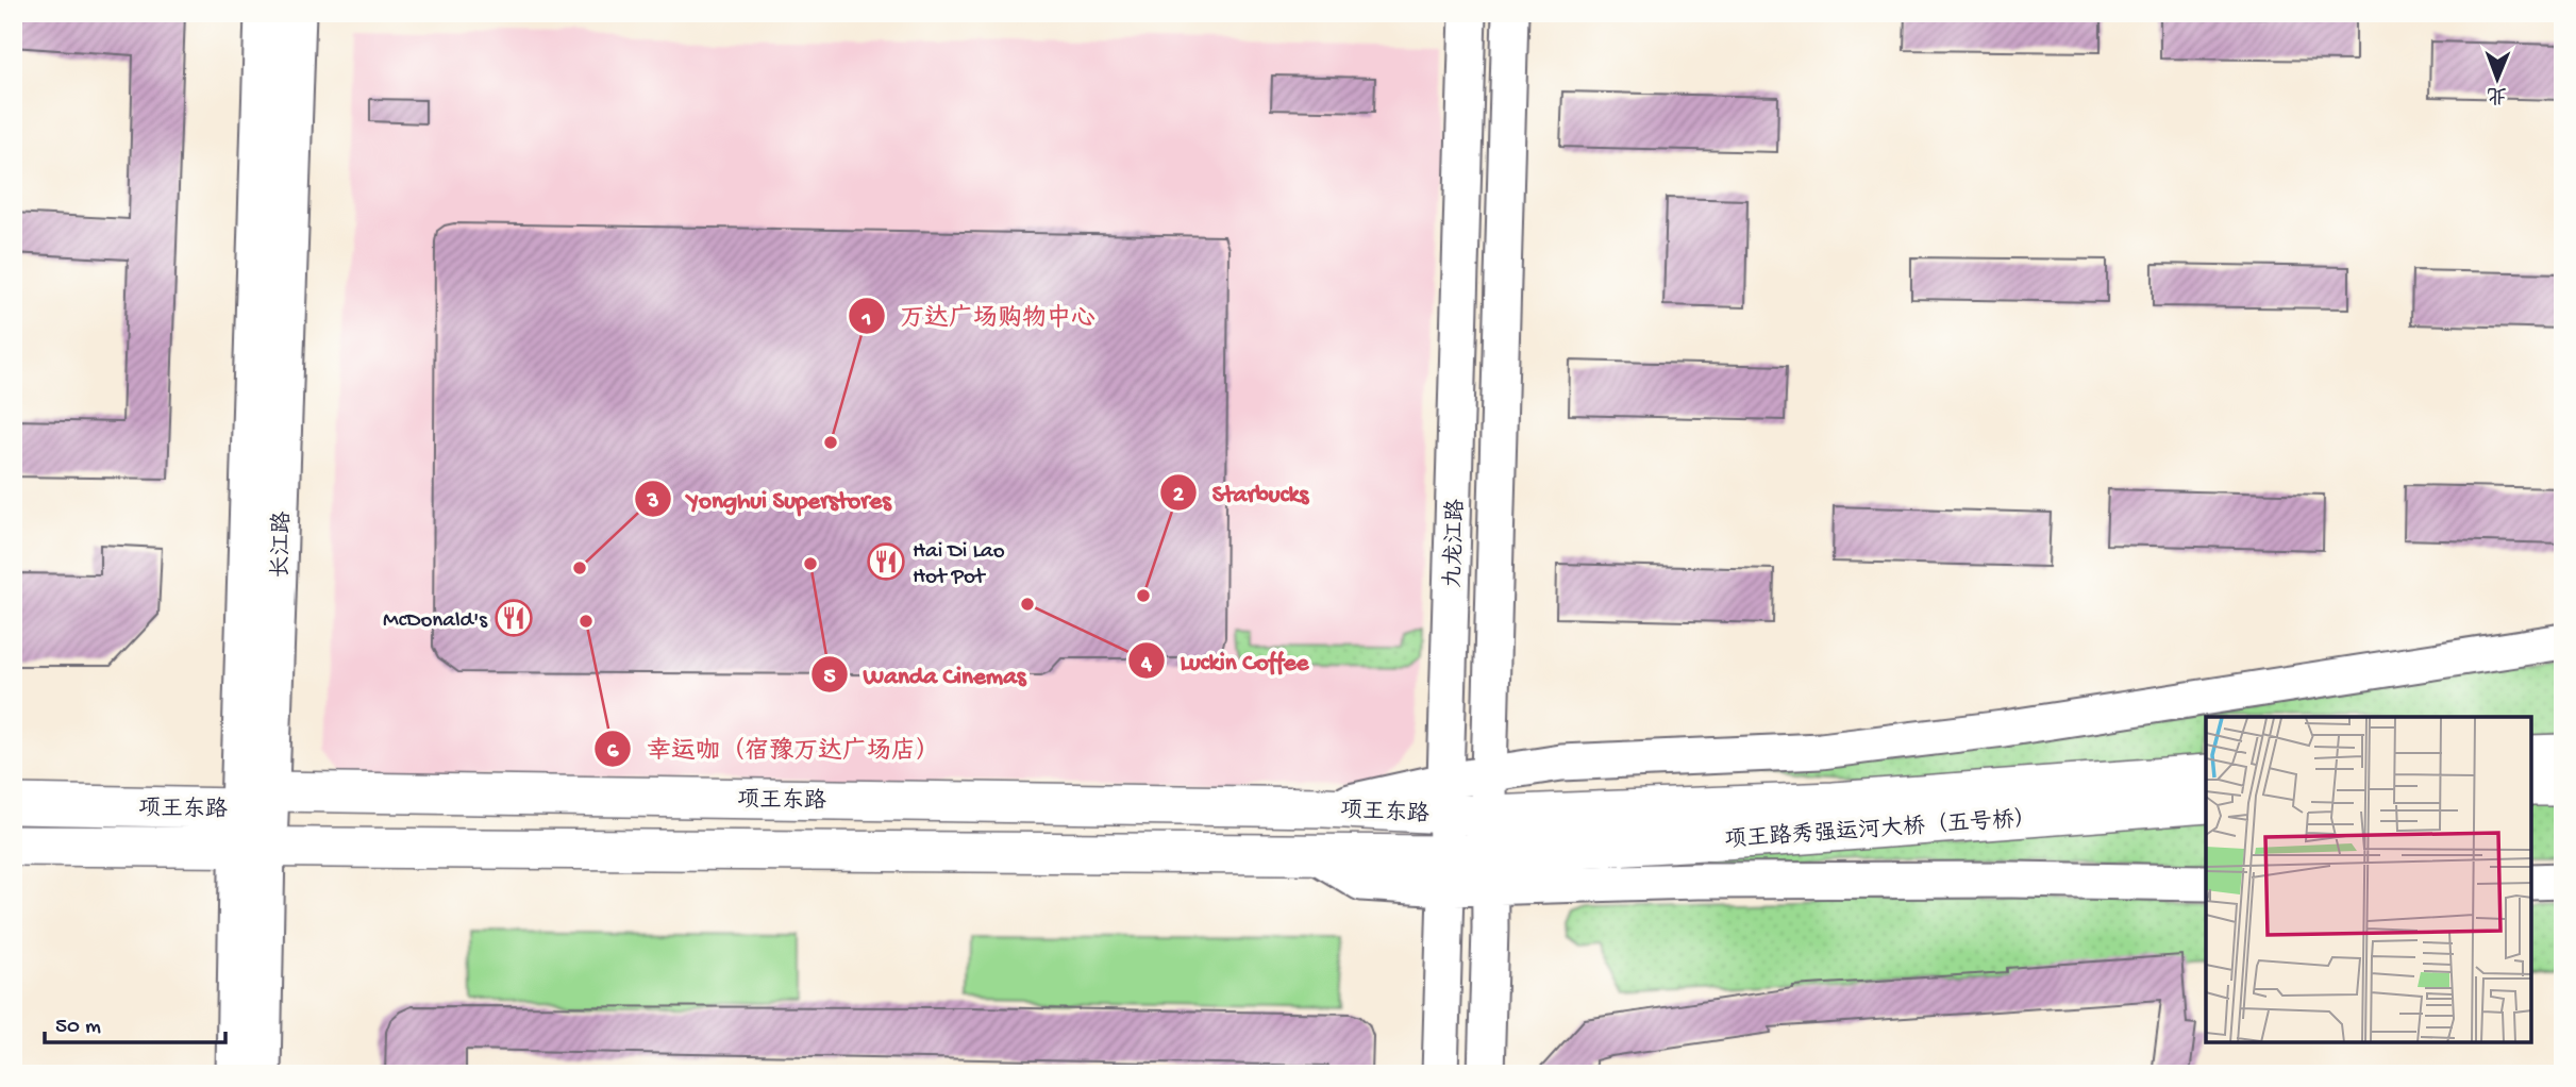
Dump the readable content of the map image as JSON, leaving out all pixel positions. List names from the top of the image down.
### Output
{
  "streets": {
    "main road": ["项王东路", "项王路秀强运河大桥（五号桥）"],
    "street": ["九龙江路", "长江路"]
  },
  "crossings": [
    ["九龙江路", "项王东路"],
    ["长江路", "项王东路"],
    ["项王东路", "项王路秀强运河大桥（五号桥）"]
  ],
  "places": {
    "other": [
      "万达广场购物中心",
      "Wanda Cinemas",
      "Yonghui Superstores",
      "Starbucks",
      "Luckin Coffee",
      "幸运咖（宿豫万达广场店）"
    ],
    "restaurant": ["Hai Di Lao Hot Pot", "McDonald's"]
  },
  "scale_bar": "50 m",
  "north": "bottom"
}
